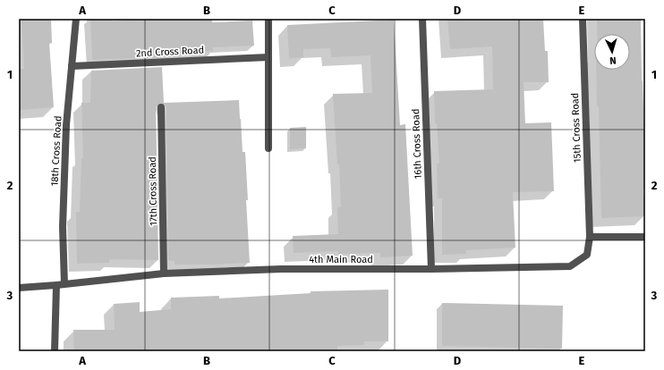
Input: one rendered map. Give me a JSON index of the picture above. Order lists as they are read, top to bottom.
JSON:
{
  "streets": {
    "street": [
      "2nd Cross Road",
      "15th Cross Road",
      "16th Cross Road",
      "18th Cross Road",
      "17th Cross Road",
      "4th Main Road"
    ]
  },
  "crossings": [
    ["2nd Cross Road", "18th Cross Road"],
    ["15th Cross Road", "4th Main Road"],
    ["16th Cross Road", "4th Main Road"],
    ["18th Cross Road", "4th Main Road"],
    ["17th Cross Road", "4th Main Road"]
  ],
  "north": "bottom",
  "grid": {
    "columns": [
      "A",
      "B",
      "C",
      "D",
      "E"
    ],
    "rows": ["1", "2", "3"]
  }
}
